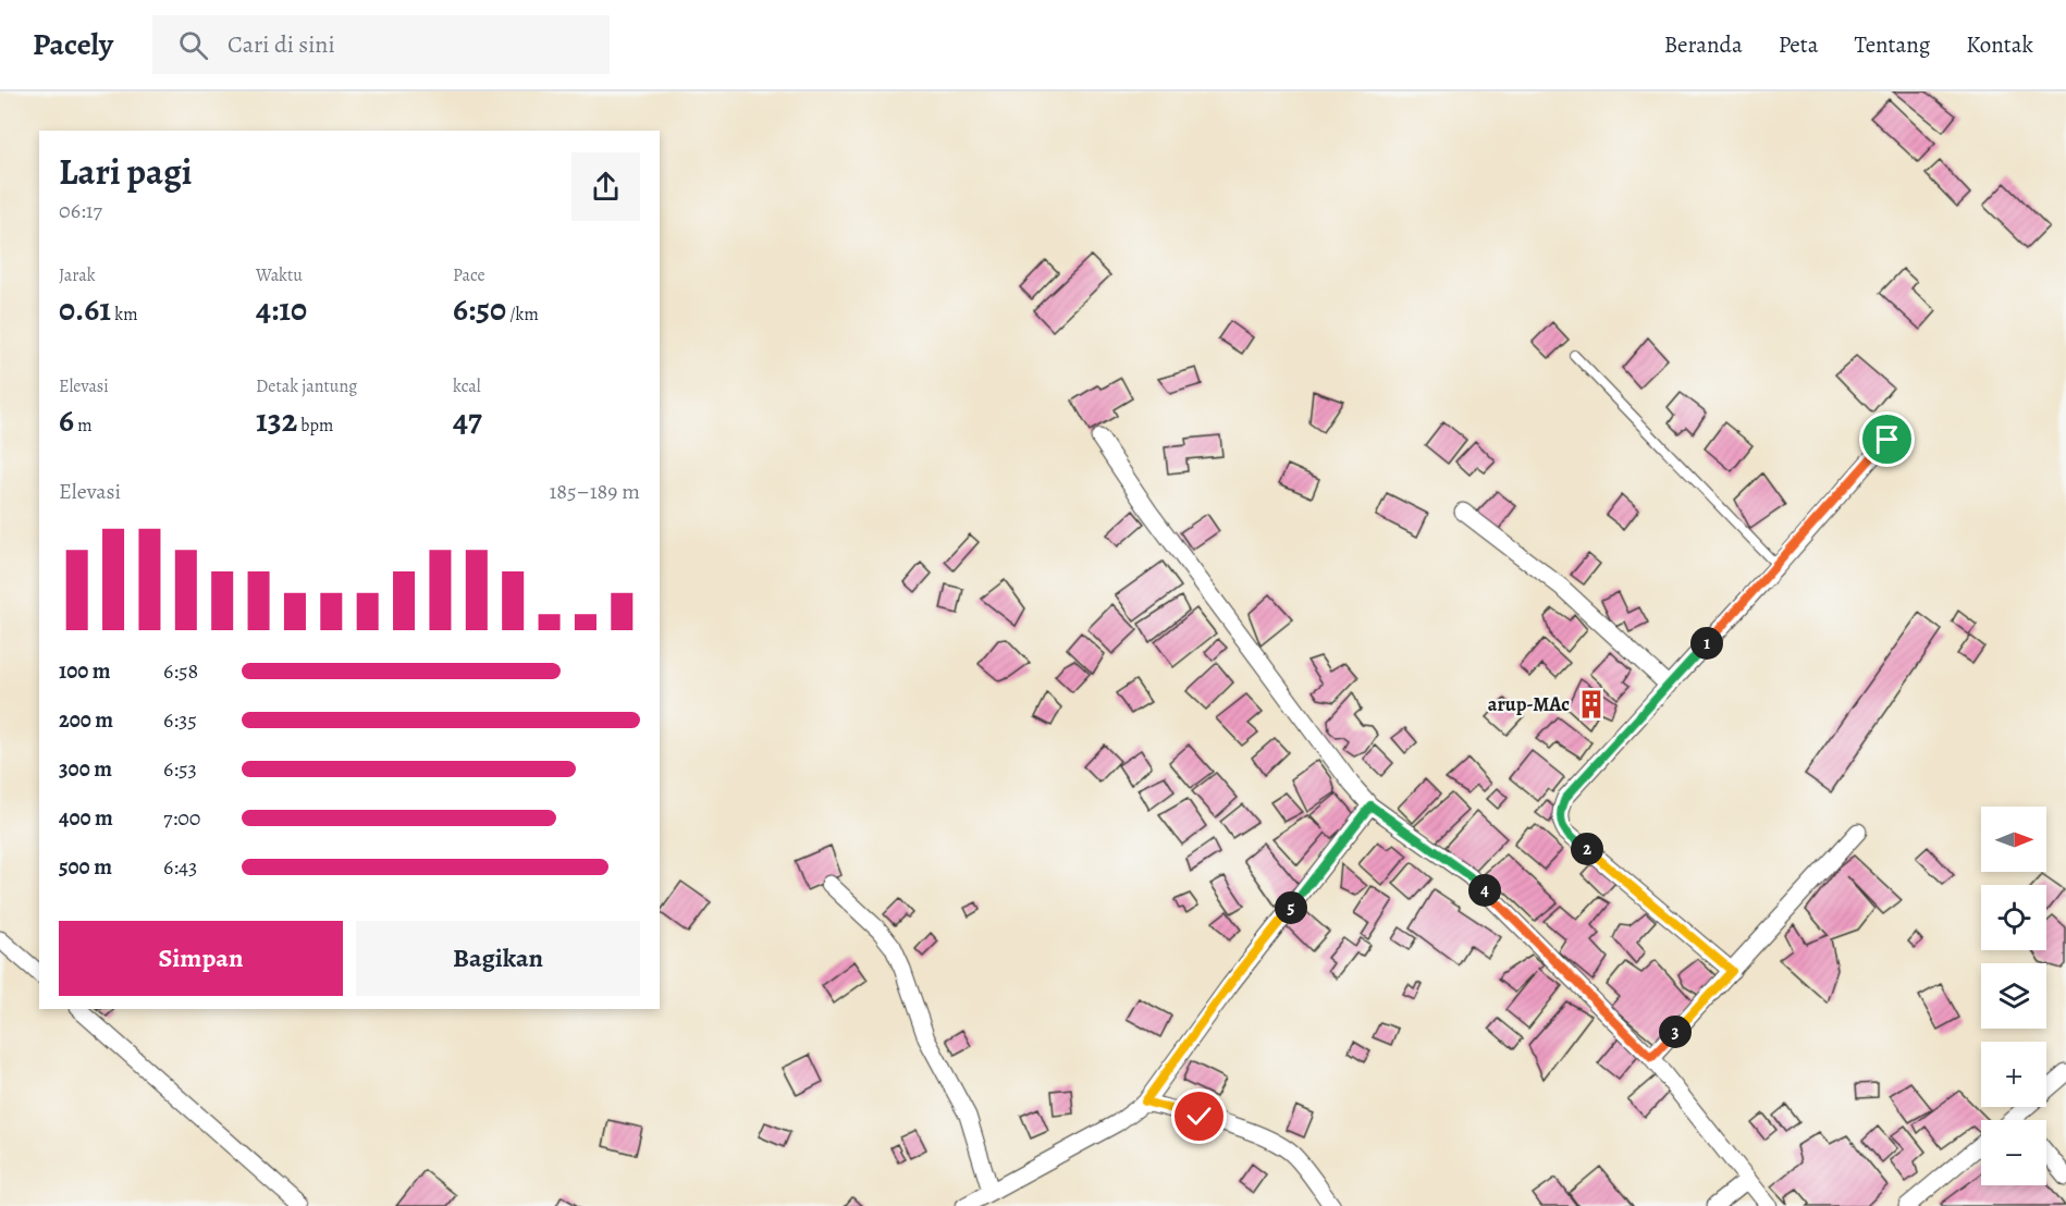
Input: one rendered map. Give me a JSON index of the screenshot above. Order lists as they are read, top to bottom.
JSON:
{
  "places": {
    "building": ["arup-MAc"]
  },
  "north": "right",
  "page": {
    "header": "Pacely",
    "search": "Cari di sini",
    "nav": [
      "Beranda",
      "Peta",
      "Tentang",
      "Kontak"
    ],
    "heading": ["Lari pagi", "06:17"],
    "stats": [
      ["Jarak", "0.61 km"],
      ["Waktu", "4:10"],
      ["Pace", "6:50 /km"],
      ["Elevasi", "6 m"],
      ["Detak jantung", "132 bpm"],
      ["kcal", "47"]
    ],
    "chart": ["Elevasi", "185–189 m"],
    "pins": [
      "1",
      "2",
      "4",
      "5",
      "3"
    ],
    "list": [
      {
        "name": "100 m",
        "note": "6:58"
      },
      {
        "name": "200 m",
        "note": "6:35"
      },
      {
        "name": "300 m",
        "note": "6:53"
      },
      {
        "name": "400 m",
        "note": "7:00"
      },
      {
        "name": "500 m",
        "note": "6:43"
      }
    ],
    "map_buttons": ["+", "−"],
    "buttons": ["Simpan", "Bagikan"]
  }
}
